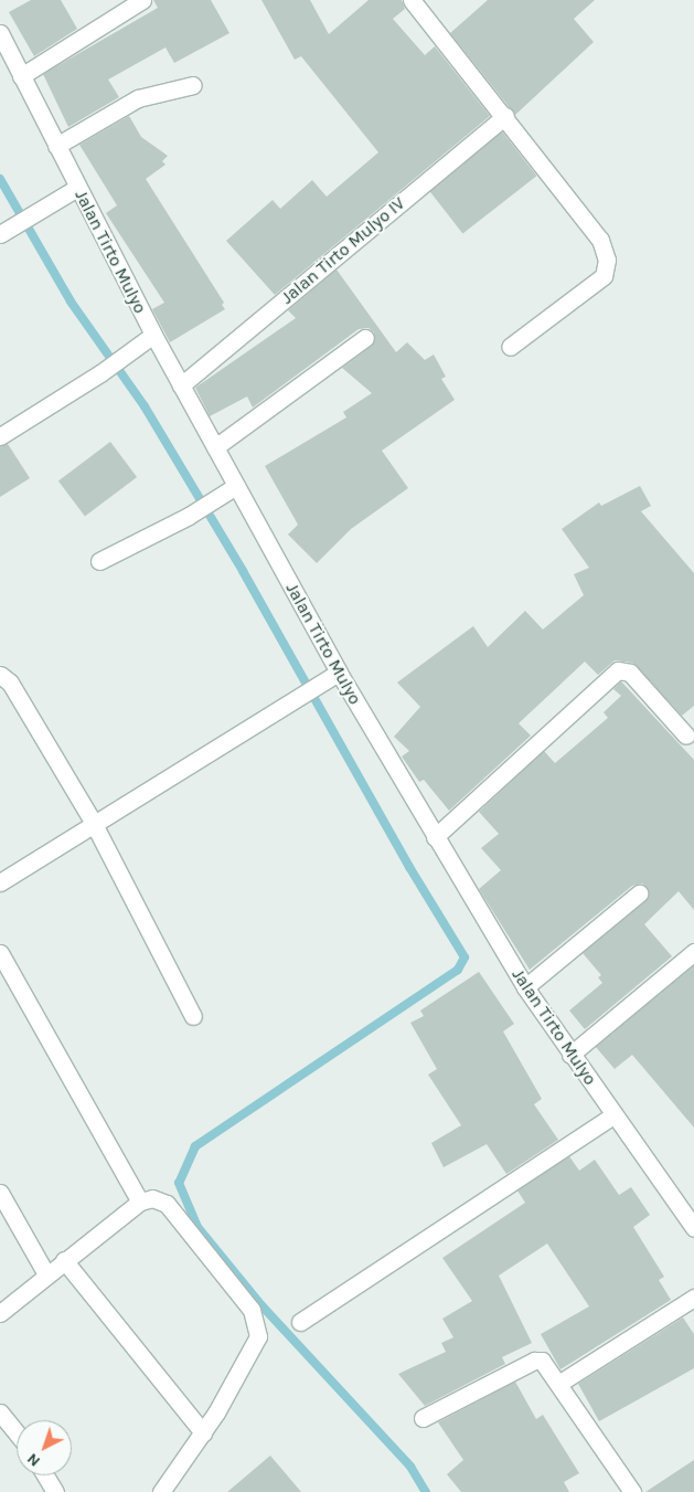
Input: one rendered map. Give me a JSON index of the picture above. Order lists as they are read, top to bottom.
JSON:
{
  "streets": {
    "street": ["Jalan Tirto Mulyo IV", "Jalan Tirto Mulyo"]
  },
  "crossings": [
    ["Jalan Tirto Mulyo IV", "Jalan Tirto Mulyo"]
  ],
  "north": "bottom left"
}
